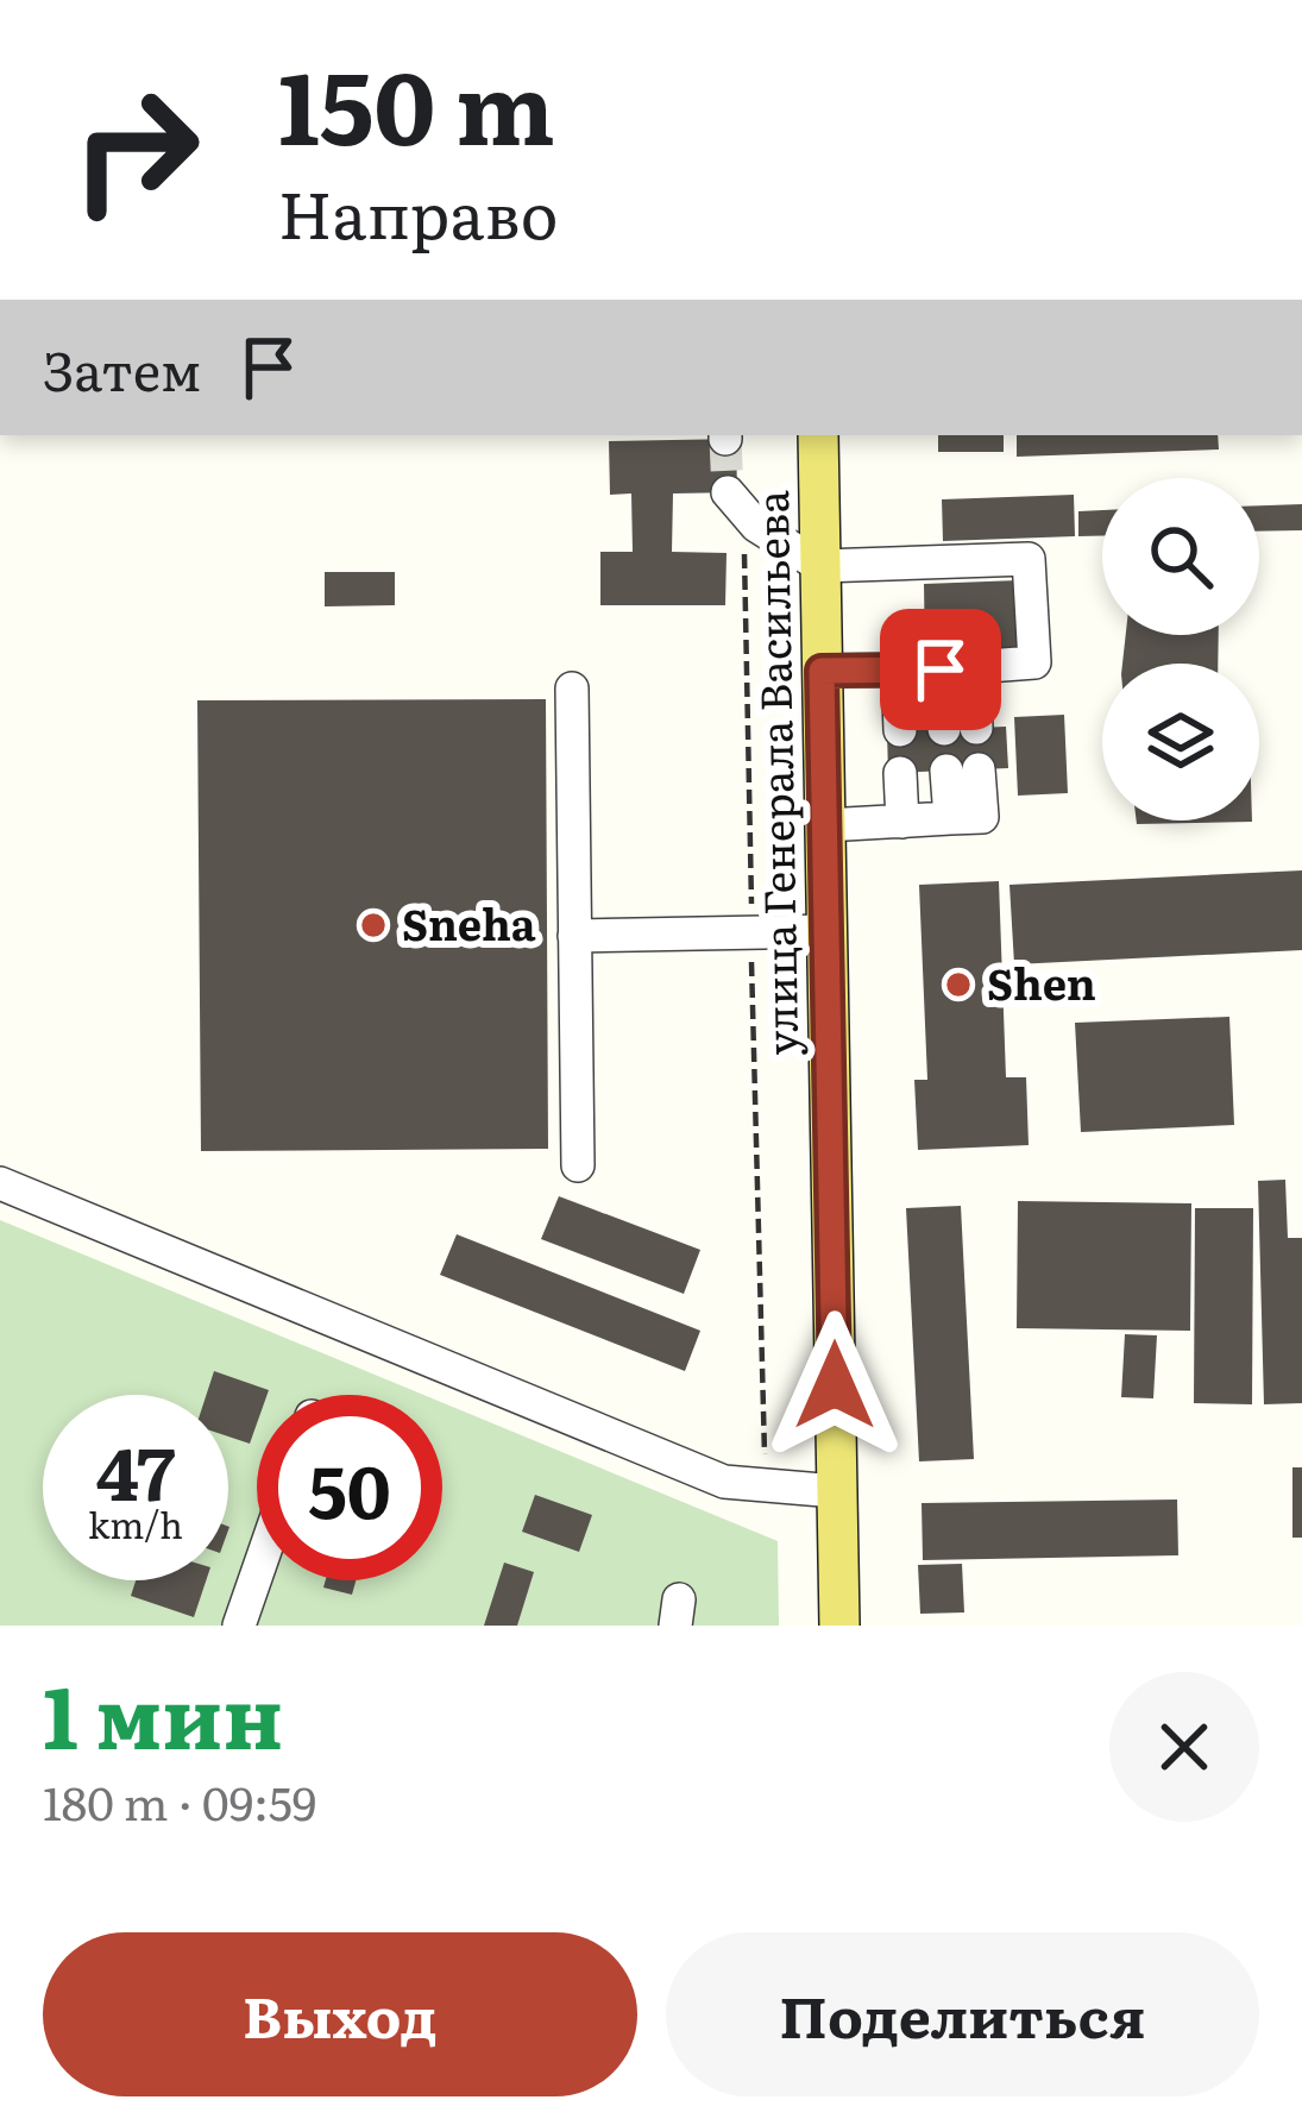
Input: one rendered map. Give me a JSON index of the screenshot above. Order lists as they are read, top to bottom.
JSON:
{
  "streets": {
    "main road": ["улица Генерала Васильева"]
  },
  "places": ["Sneha", "Shen"],
  "page": {
    "turn": ["150 m", "Направо"],
    "then": "Затем",
    "speed": "47 km/h",
    "limit": "50",
    "heading": ["1 мин", "180 m · 09:59"],
    "buttons": ["Выход", "Поделиться"]
  }
}
